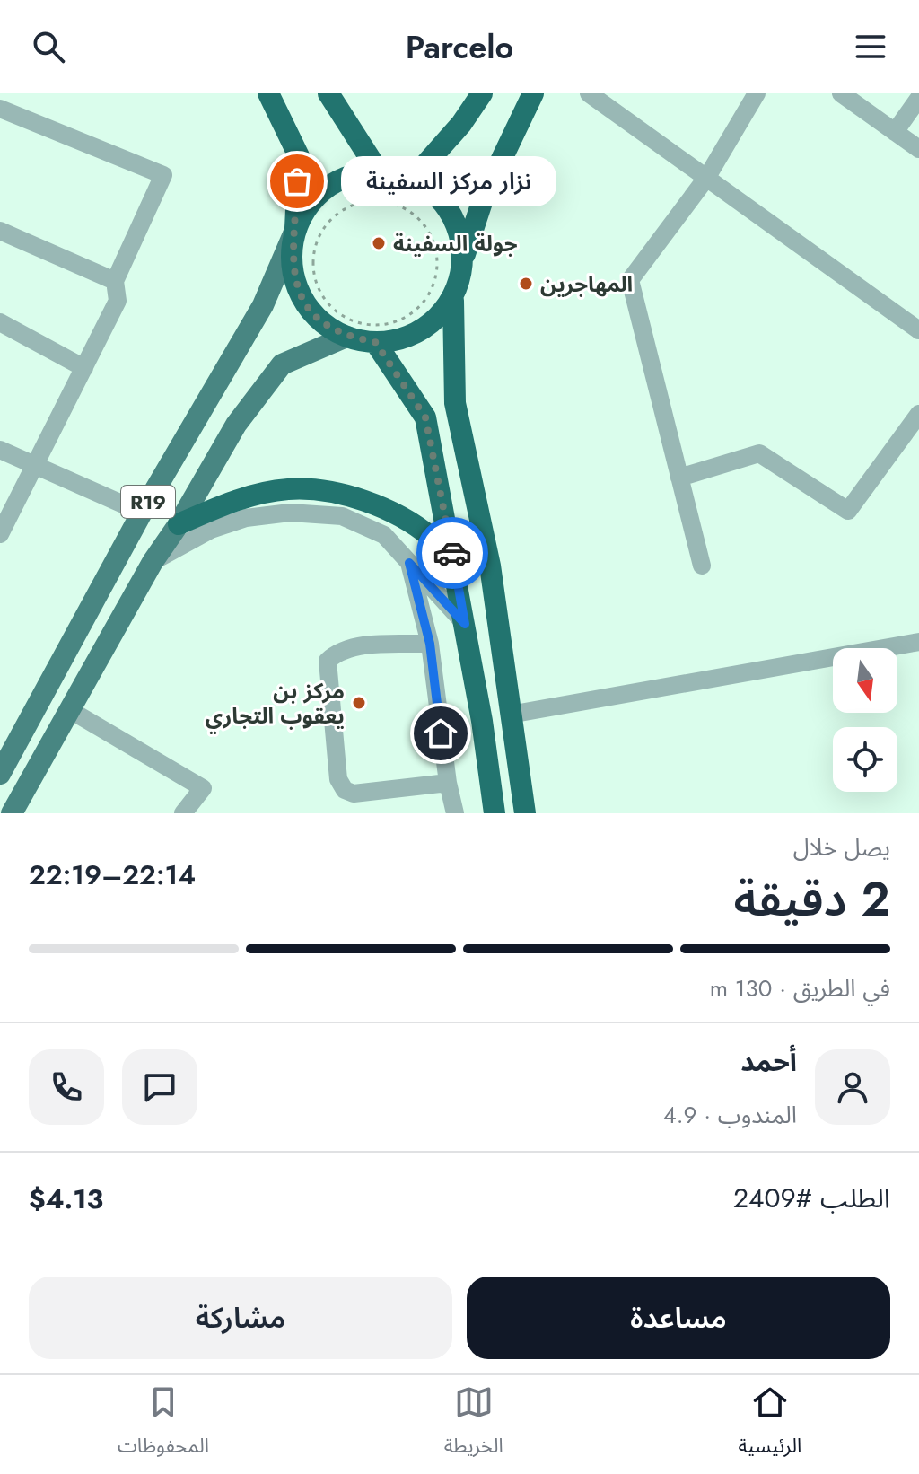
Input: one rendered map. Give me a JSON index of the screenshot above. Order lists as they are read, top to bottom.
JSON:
{
  "streets": {
    "main road": ["R19"]
  },
  "places": [
    "نزار مركز السفينة",
    "جولة السفينة",
    "المهاجرين",
    "مركز بن يعقوب التجاري"
  ],
  "north": "bottom",
  "page": {
    "header": "Parcelo",
    "bubble": "نزار مركز السفينة",
    "heading": ["2 دقيقة", "يصل خلال", "22:14–22:19"],
    "panel": [
      "أحمد",
      "المندوب · 4.9",
      "الطلب #2409",
      "$4.13"
    ],
    "bar": "في الطريق · 130 m",
    "buttons": ["مساعدة", "مشاركة"],
    "tabs": ["الرئيسية", "الخريطة", "المحفوظات"]
  }
}
